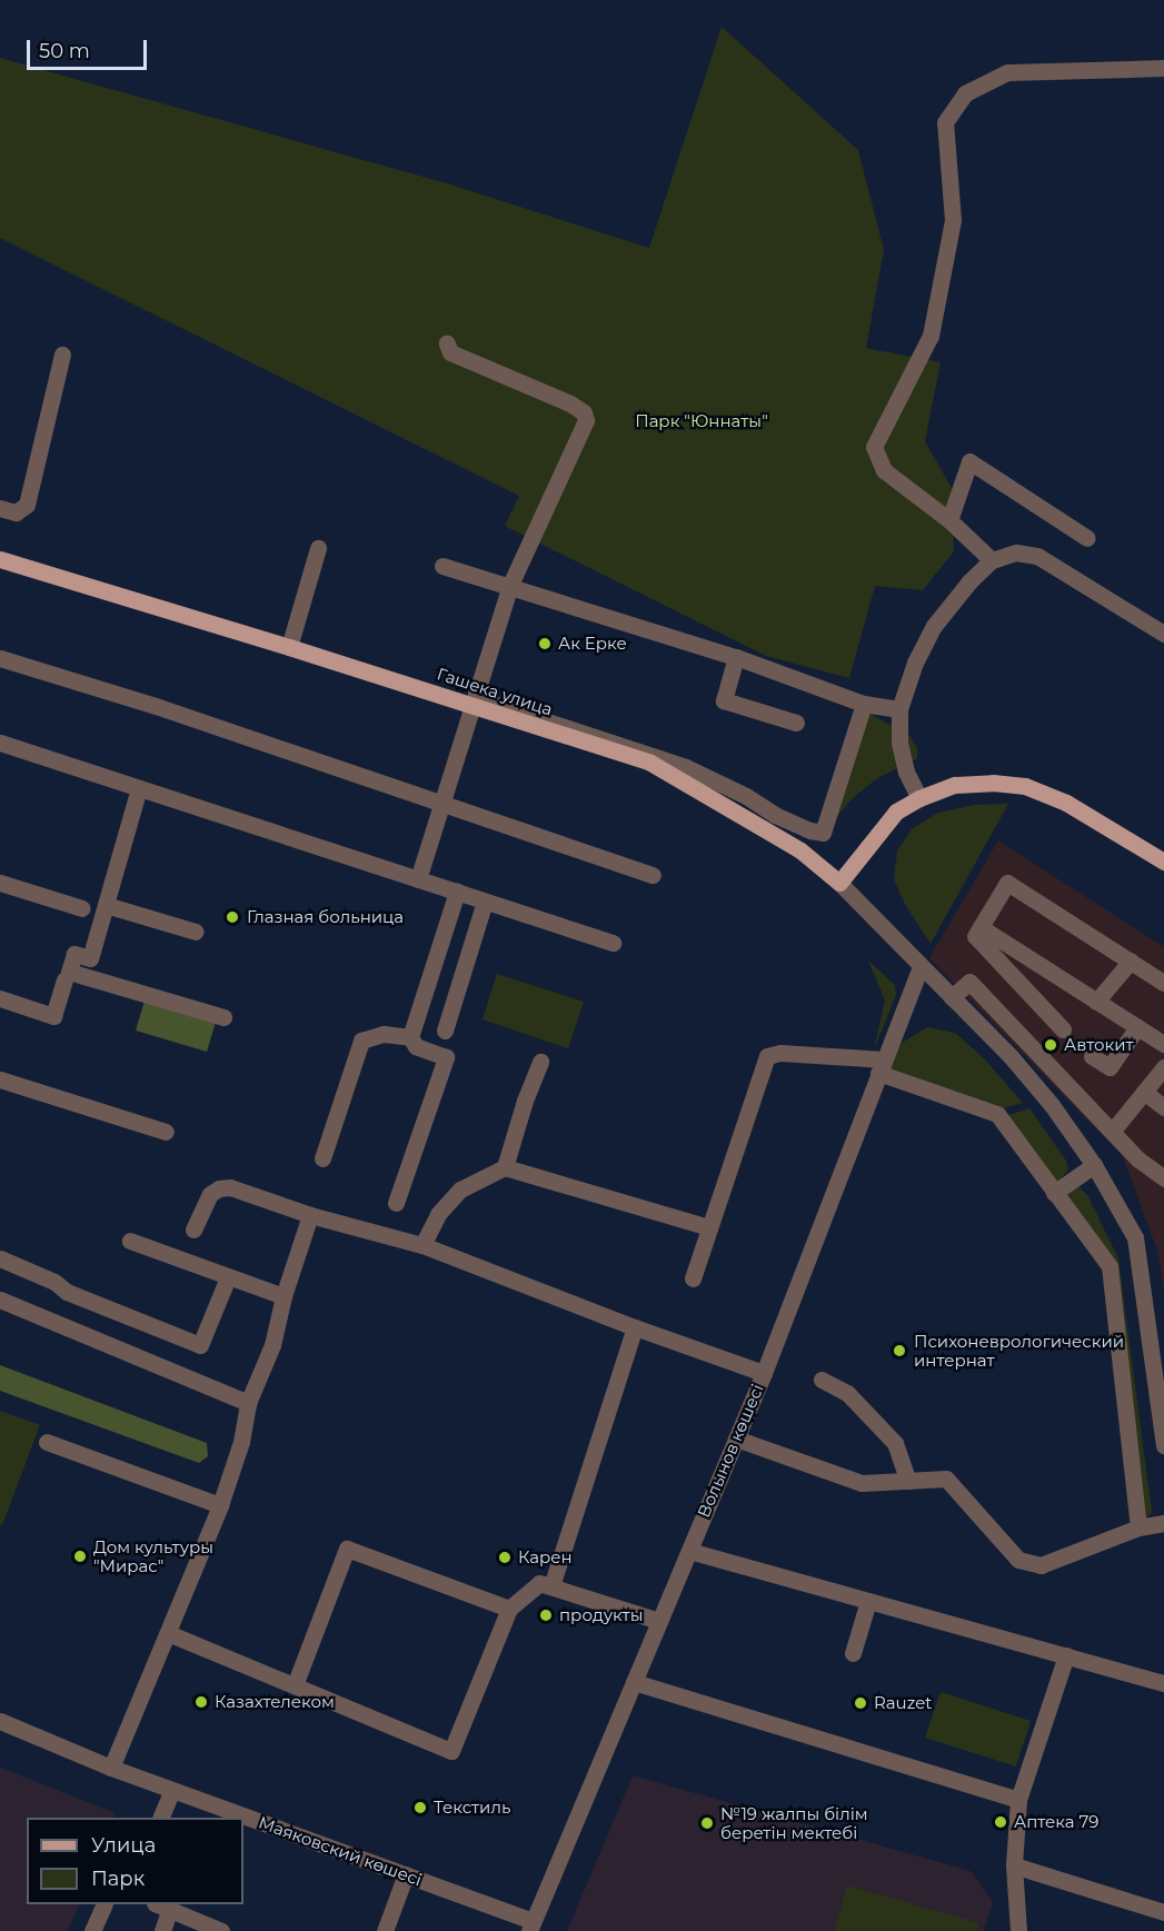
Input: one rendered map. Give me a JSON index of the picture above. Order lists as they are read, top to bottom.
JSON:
{
  "streets": {
    "main road": ["Гашека улица"],
    "street": ["Волынов көшесі", "Маяковский көшесі"]
  },
  "crossings": [
    ["Гашека улица", "Волынов көшесі"],
    ["Волынов көшесі", "Маяковский көшесі"]
  ],
  "parks": ["Парк \"Юннаты\""],
  "places": [
    "Ак Ерке",
    "Глазная больница",
    "Автокит",
    "Психоневрологический интернат",
    "Дом культуры \"Мирас\"",
    "Карен",
    "продукты",
    "Казахтелеком",
    "Rauzet",
    "Текстиль",
    "Аптека 79",
    "№19 жалпы білім беретін мектебі"
  ],
  "legend": ["Улица", "Парк"],
  "scale_bar": "50 m"
}
